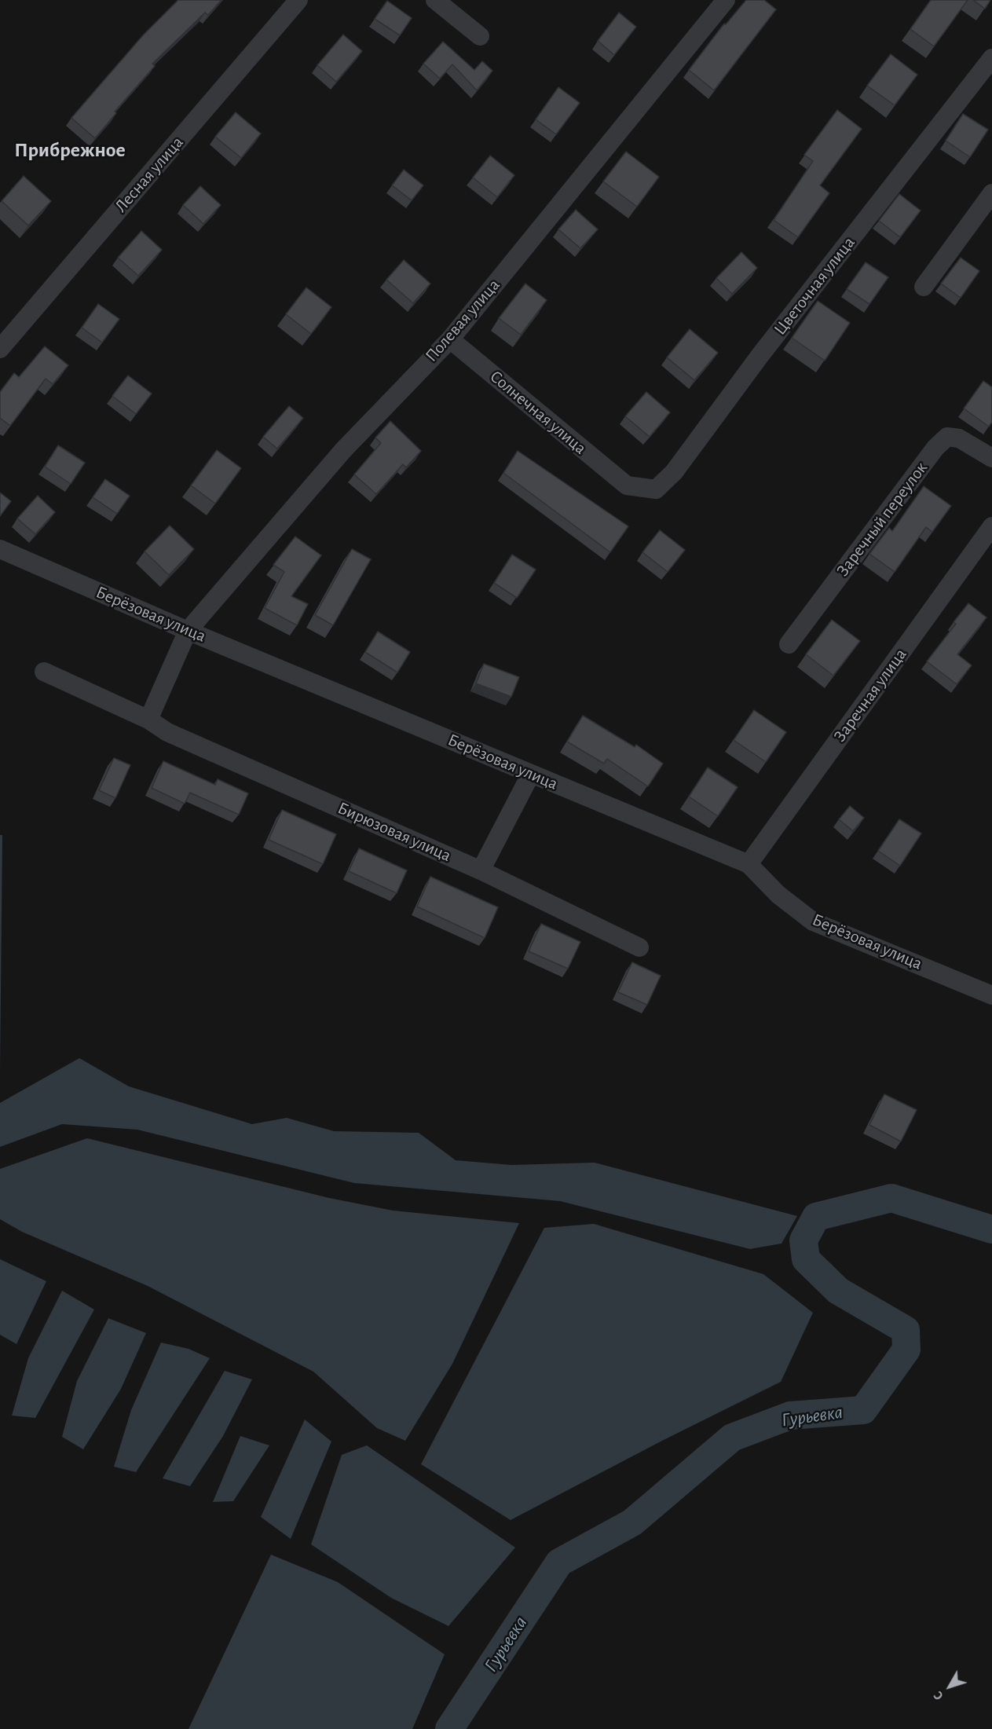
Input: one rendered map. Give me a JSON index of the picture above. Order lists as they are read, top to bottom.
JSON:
{
  "streets": {
    "street": [
      "Лесная улица",
      "Цветочная улица",
      "Полевая улица",
      "Солнечная улица",
      "Заречный переулок",
      "Берёзовая улица",
      "Заречная улица",
      "Бирюзовая улица"
    ]
  },
  "crossings": [
    ["Цветочная улица", "Солнечная улица"],
    ["Полевая улица", "Солнечная улица"],
    ["Полевая улица", "Берёзовая улица"],
    ["Берёзовая улица", "Заречная улица"]
  ],
  "districts": ["Прибрежное"],
  "water": ["Гурьевка"],
  "north": "bottom left"
}
